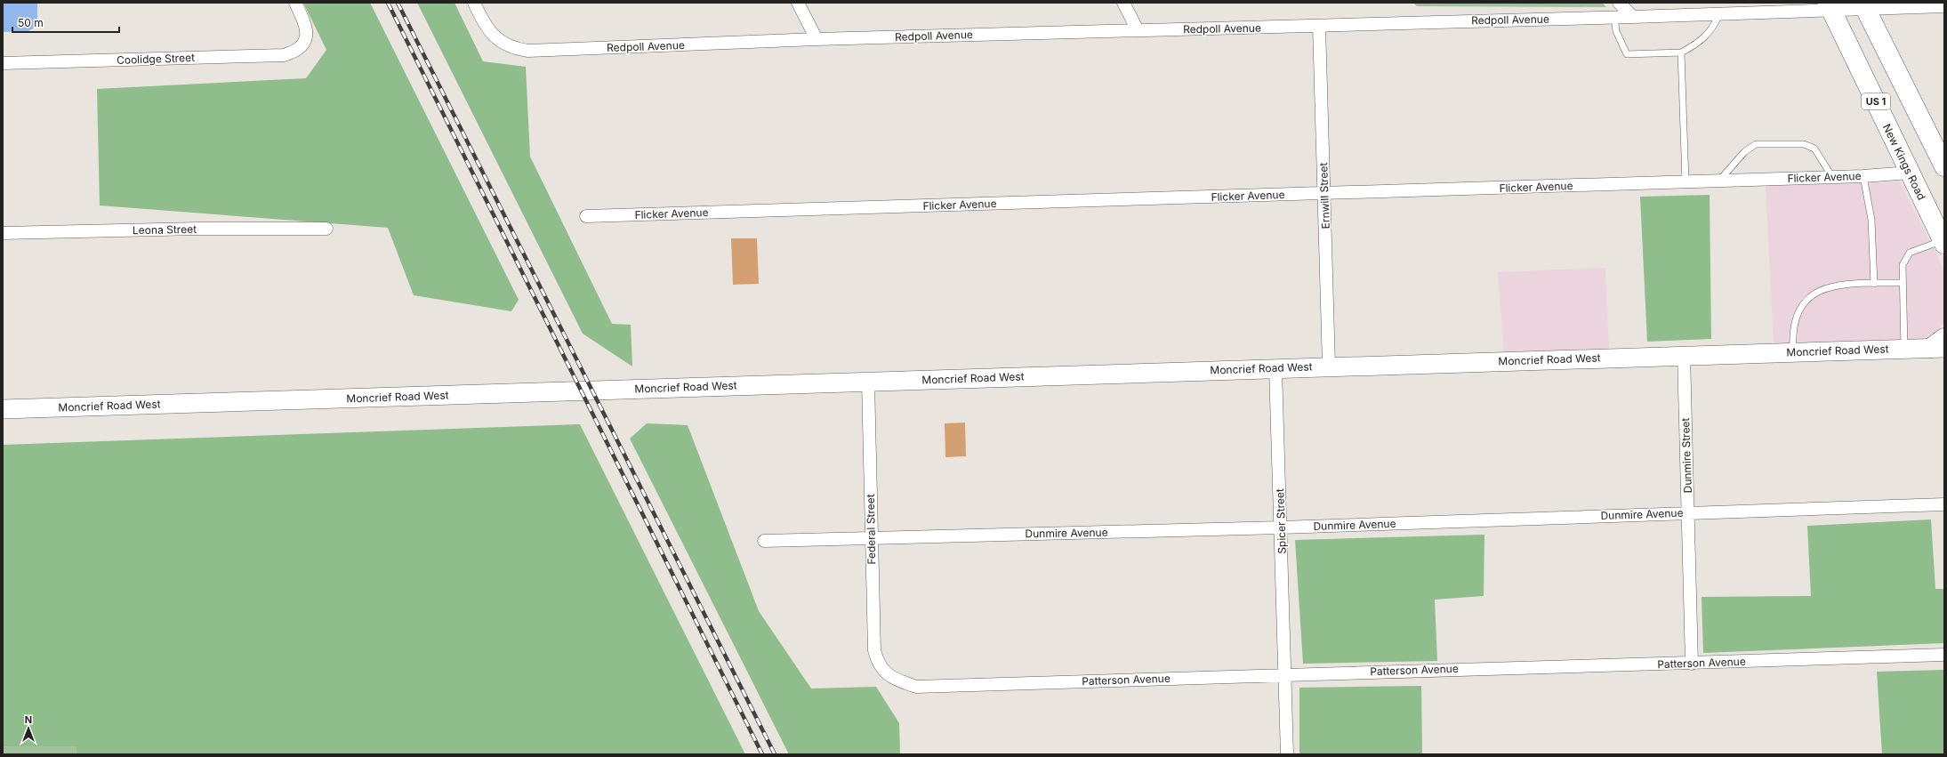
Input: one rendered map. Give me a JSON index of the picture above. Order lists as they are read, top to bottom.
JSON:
{
  "streets": {
    "highway": ["US 1", "New Kings Road"],
    "street": [
      "Redpoll Avenue",
      "Coolidge Street",
      "Flicker Avenue",
      "Ernwill Street",
      "Leona Street",
      "Moncrief Road West",
      "Dunmire Street",
      "Dunmire Avenue",
      "Spicer Street",
      "Federal Street",
      "Patterson Avenue"
    ]
  },
  "crossings": [
    ["Redpoll Avenue", "US 1"],
    ["Redpoll Avenue", "New Kings Road"],
    ["Redpoll Avenue", "Ernwill Street"],
    ["New Kings Road", "Flicker Avenue"],
    ["Flicker Avenue", "Ernwill Street"],
    ["Ernwill Street", "Moncrief Road West"],
    ["Moncrief Road West", "Dunmire Street"],
    ["Moncrief Road West", "Spicer Street"],
    ["Moncrief Road West", "Federal Street"],
    ["Dunmire Street", "Dunmire Avenue"],
    ["Dunmire Street", "Patterson Avenue"],
    ["Dunmire Avenue", "Spicer Street"],
    ["Dunmire Avenue", "Federal Street"],
    ["Spicer Street", "Patterson Avenue"],
    ["Federal Street", "Patterson Avenue"]
  ],
  "scale_bar": "50 m",
  "north": "top"
}
